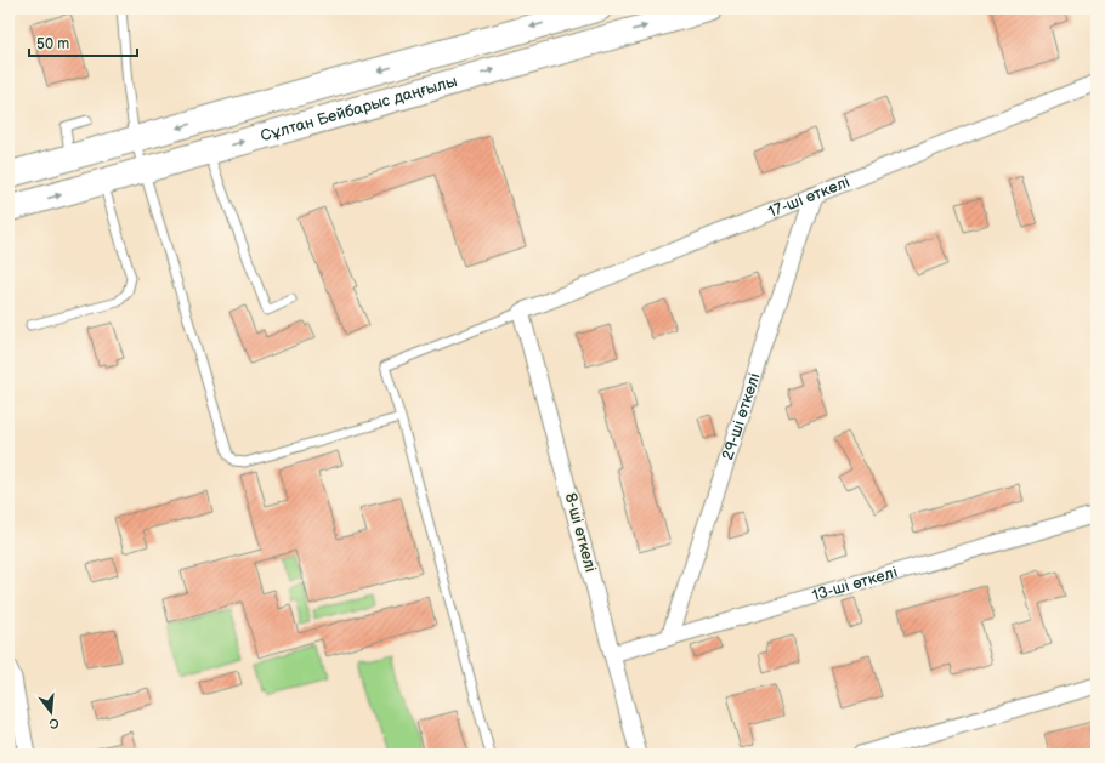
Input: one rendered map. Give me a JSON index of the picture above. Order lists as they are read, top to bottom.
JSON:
{
  "streets": {
    "main road": ["Сұлтан Бейбарыс даңғылы"],
    "street": [
      "17-ші өткелі",
      "29-ші өткелі",
      "8-ші өткелі",
      "13-ші өткелі"
    ]
  },
  "crossings": [
    ["17-ші өткелі", "29-ші өткелі"],
    ["17-ші өткелі", "8-ші өткелі"],
    ["29-ші өткелі", "13-ші өткелі"],
    ["8-ші өткелі", "13-ші өткелі"]
  ],
  "scale_bar": "50 m",
  "north": "bottom"
}
